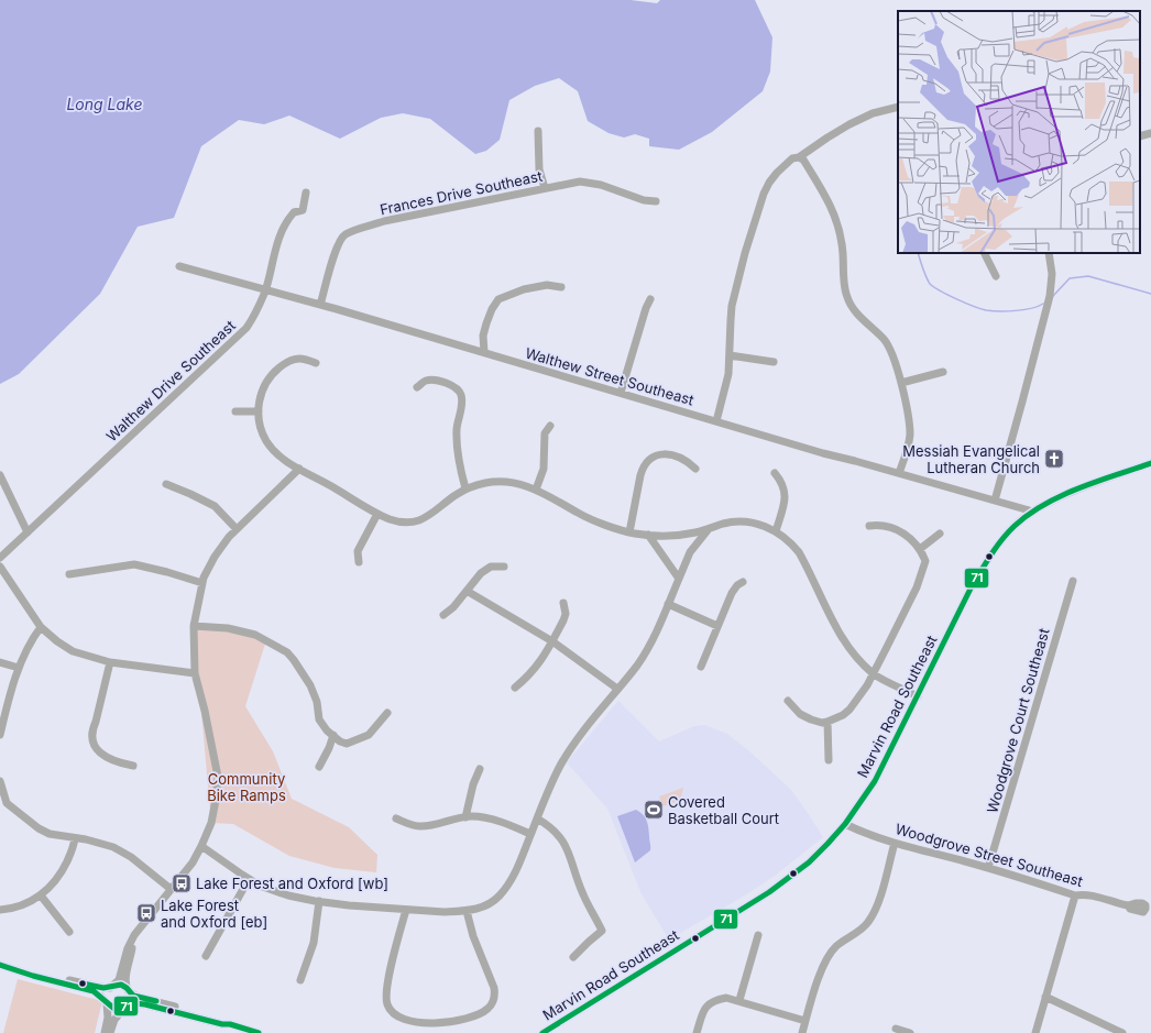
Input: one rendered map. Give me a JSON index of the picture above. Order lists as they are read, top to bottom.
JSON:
{
  "streets": {
    "street": [
      "Frances Drive Southeast",
      "Walthew Street Southeast",
      "Walthew Drive Southeast",
      "Marvin Road Southeast",
      "Woodgrove Court Southeast",
      "Woodgrove Street Southeast"
    ]
  },
  "crossings": [
    ["Frances Drive Southeast", "Walthew Street Southeast"],
    ["Walthew Street Southeast", "Walthew Drive Southeast"],
    ["Walthew Street Southeast", "Marvin Road Southeast"],
    ["Marvin Road Southeast", "Woodgrove Street Southeast"],
    ["Woodgrove Court Southeast", "Woodgrove Street Southeast"]
  ],
  "water": ["Long Lake"],
  "parks": ["Community Bike Ramps"],
  "places": {
    "church": ["Messiah Evangelical Lutheran Church"],
    "sports": ["Covered Basketball Court"],
    "bus stop": ["Lake Forest and Oxford [wb]", "Lake Forest and Oxford [eb]"]
  },
  "lines": ["transit line 71"]
}
